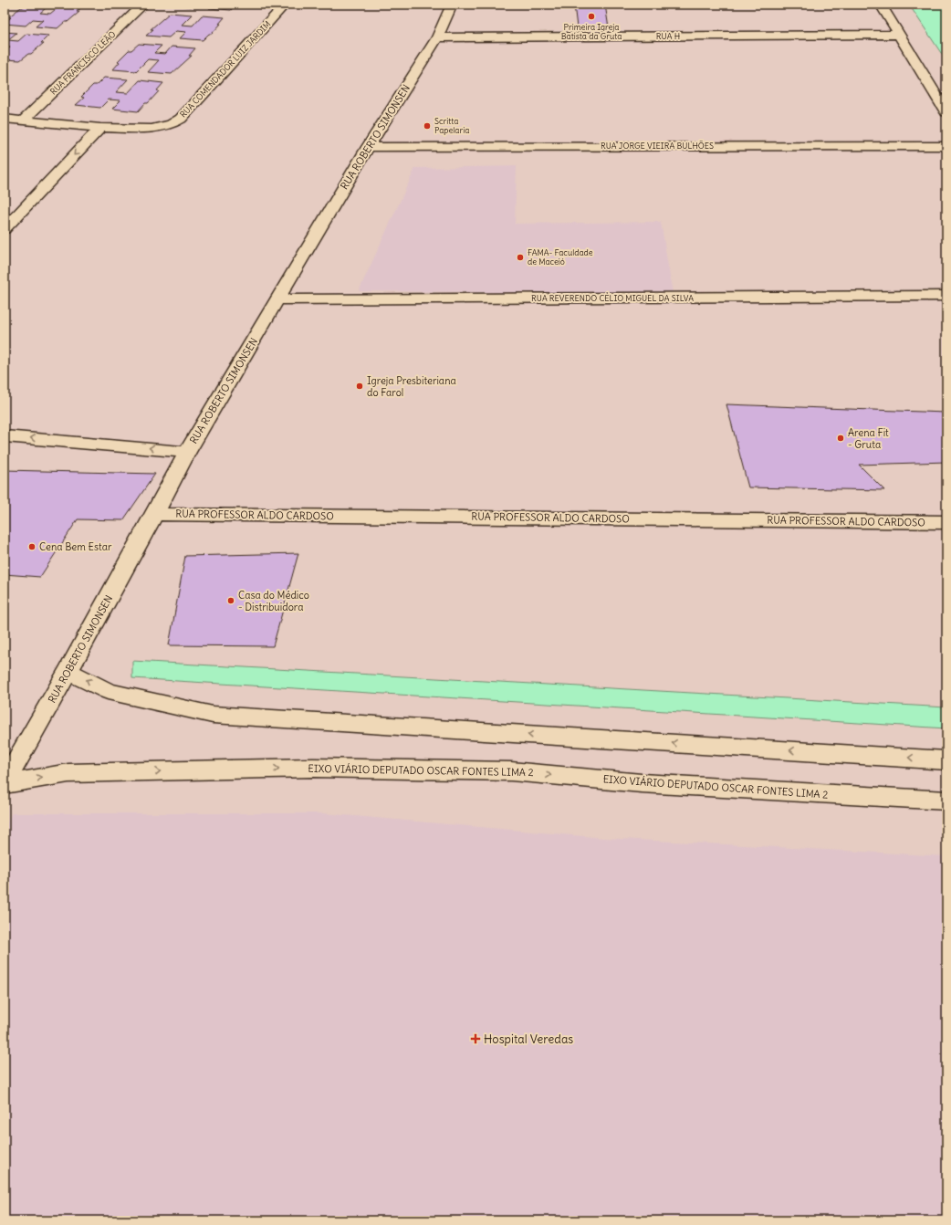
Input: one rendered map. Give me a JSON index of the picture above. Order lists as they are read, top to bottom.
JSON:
{
  "streets": {
    "street": [
      "RUA H",
      "RUA FRANCISCO LEÃO",
      "RUA COMENDADOR LUIZ JARDIM",
      "RUA ROBERTO SIMONSEN",
      "RUA JORGE VIEIRA BULHÕES",
      "RUA REVERENDO CÉLIO MIGUEL DA SILVA",
      "RUA PROFESSOR ALDO CARDOSO",
      "EIXO VIÁRIO DEPUTADO OSCAR FONTES LIMA 2"
    ]
  },
  "crossings": [
    ["RUA H", "RUA ROBERTO SIMONSEN"],
    ["RUA ROBERTO SIMONSEN", "RUA JORGE VIEIRA BULHÕES"],
    ["RUA ROBERTO SIMONSEN", "RUA REVERENDO CÉLIO MIGUEL DA SILVA"],
    ["RUA ROBERTO SIMONSEN", "RUA PROFESSOR ALDO CARDOSO"],
    ["RUA ROBERTO SIMONSEN", "EIXO VIÁRIO DEPUTADO OSCAR FONTES LIMA 2"]
  ],
  "places": {
    "other": [
      "Primeira Igreja Batista da Gruta",
      "Scritta Papelaria",
      "FAMA- Faculdade de Maceió",
      "Igreja Presbiteriana do Farol",
      "Arena Fit - Gruta",
      "Cena Bem Estar",
      "Casa do Médico - Distribuidora"
    ],
    "health": ["Hospital Veredas"]
  }
}
